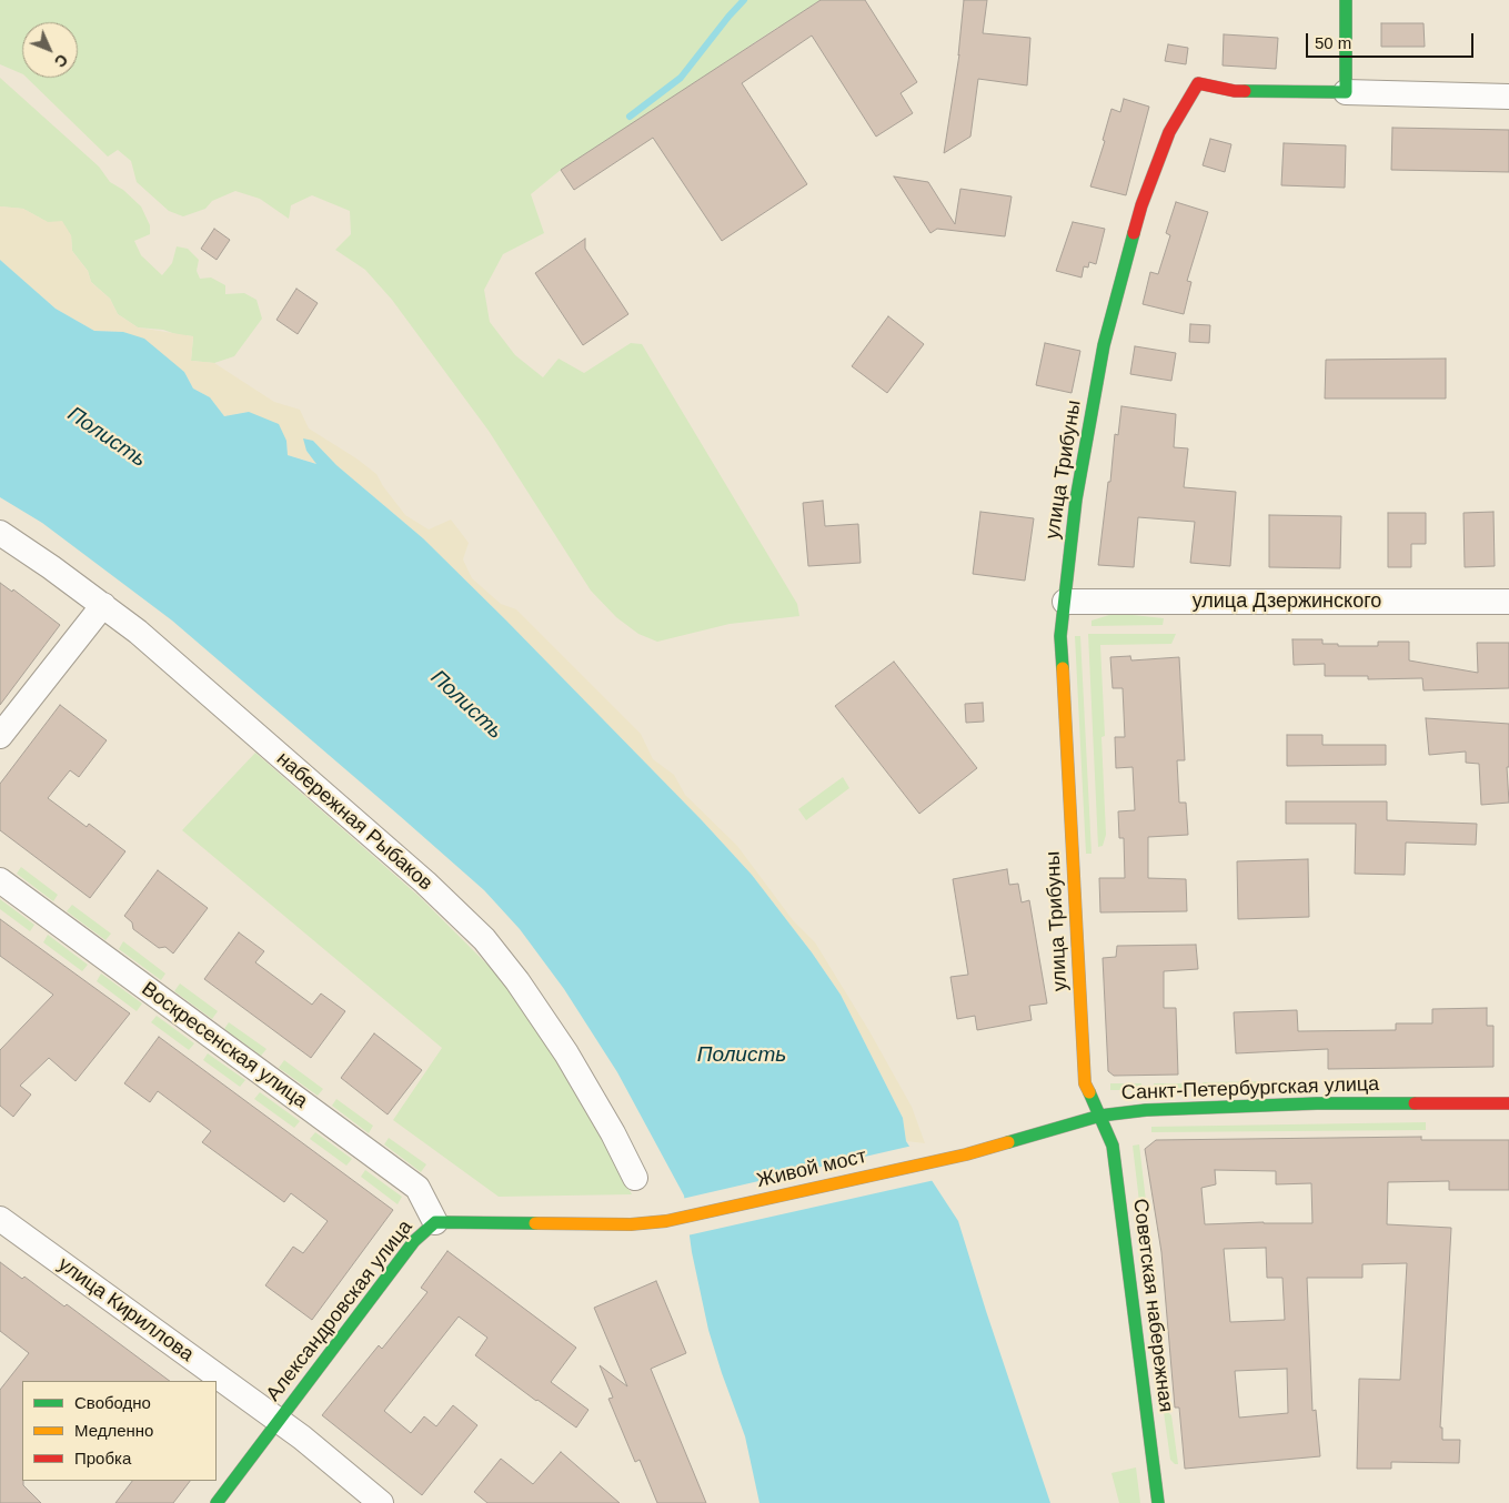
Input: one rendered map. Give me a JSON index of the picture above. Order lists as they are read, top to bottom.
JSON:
{
  "streets": {
    "street": [
      "улица Трибуны",
      "улица Дзержинского",
      "набережная Рыбаков",
      "Воскресенская улица",
      "Санкт-Петербургская улица",
      "Живой мост",
      "Советская набережная",
      "улица Кириллова",
      "Александровская улица"
    ]
  },
  "crossings": [
    ["улица Трибуны", "улица Дзержинского"],
    ["улица Трибуны", "Санкт-Петербургская улица"],
    ["улица Трибуны", "Советская набережная"],
    ["Воскресенская улица", "Александровская улица"],
    ["Санкт-Петербургская улица", "Живой мост"],
    ["Санкт-Петербургская улица", "Советская набережная"],
    ["Живой мост", "Александровская улица"],
    ["улица Кириллова", "Александровская улица"]
  ],
  "water": ["Полисть"],
  "legend": ["Свободно", "Медленно", "Пробка"],
  "scale_bar": "50 m",
  "north": "bottom right"
}
